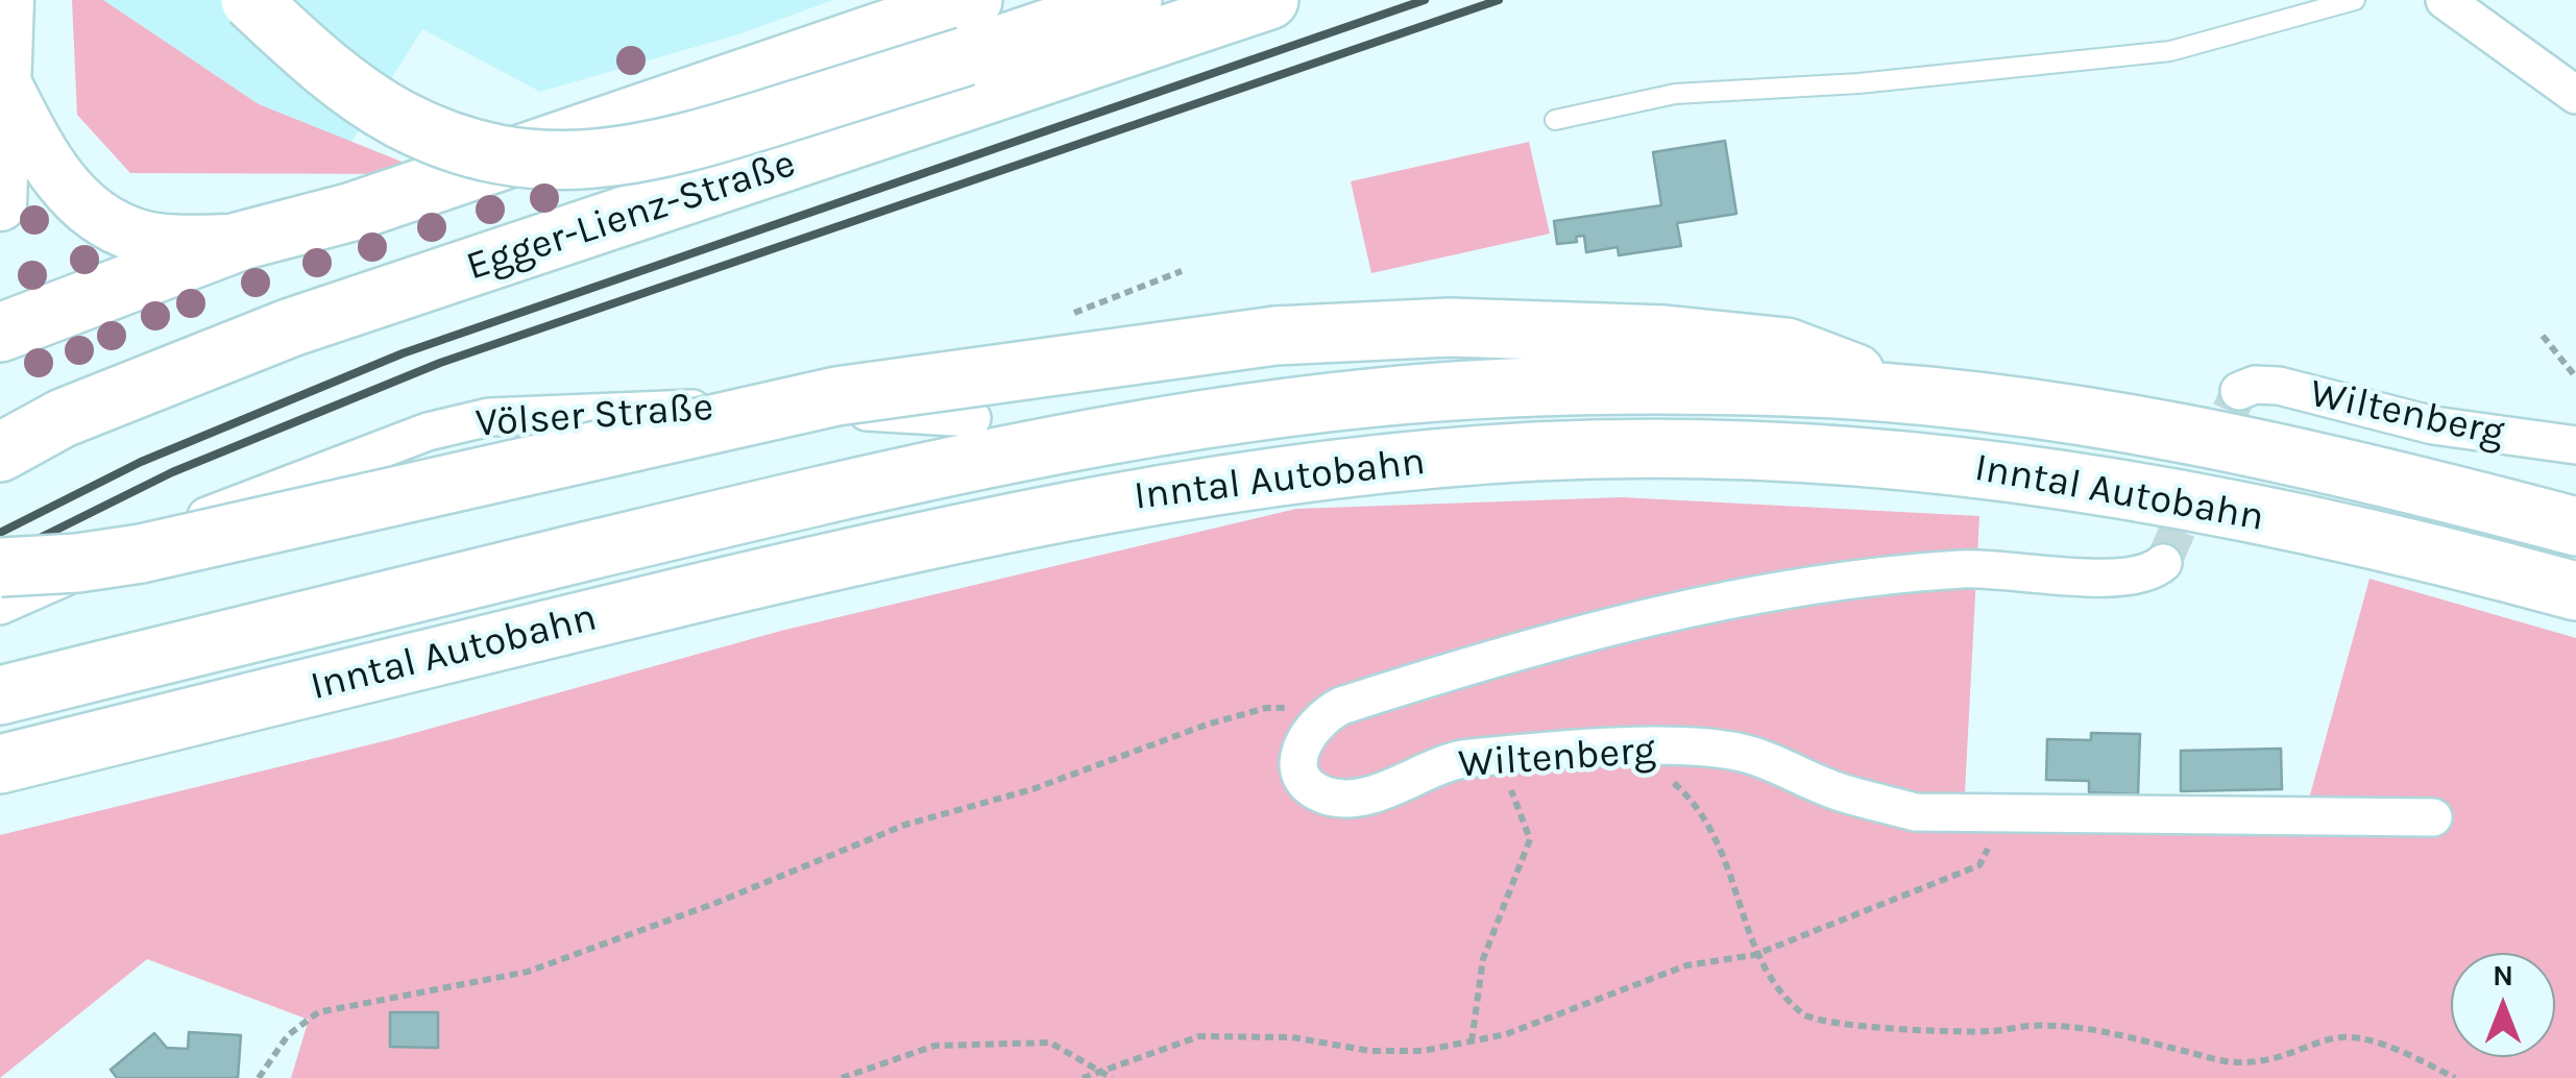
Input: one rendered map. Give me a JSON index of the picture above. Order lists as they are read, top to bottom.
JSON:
{
  "streets": {
    "main road": ["Egger-Lienz-Straße", "Inntal Autobahn"],
    "street": ["Wiltenberg", "Völser Straße"]
  },
  "north": "top"
}
